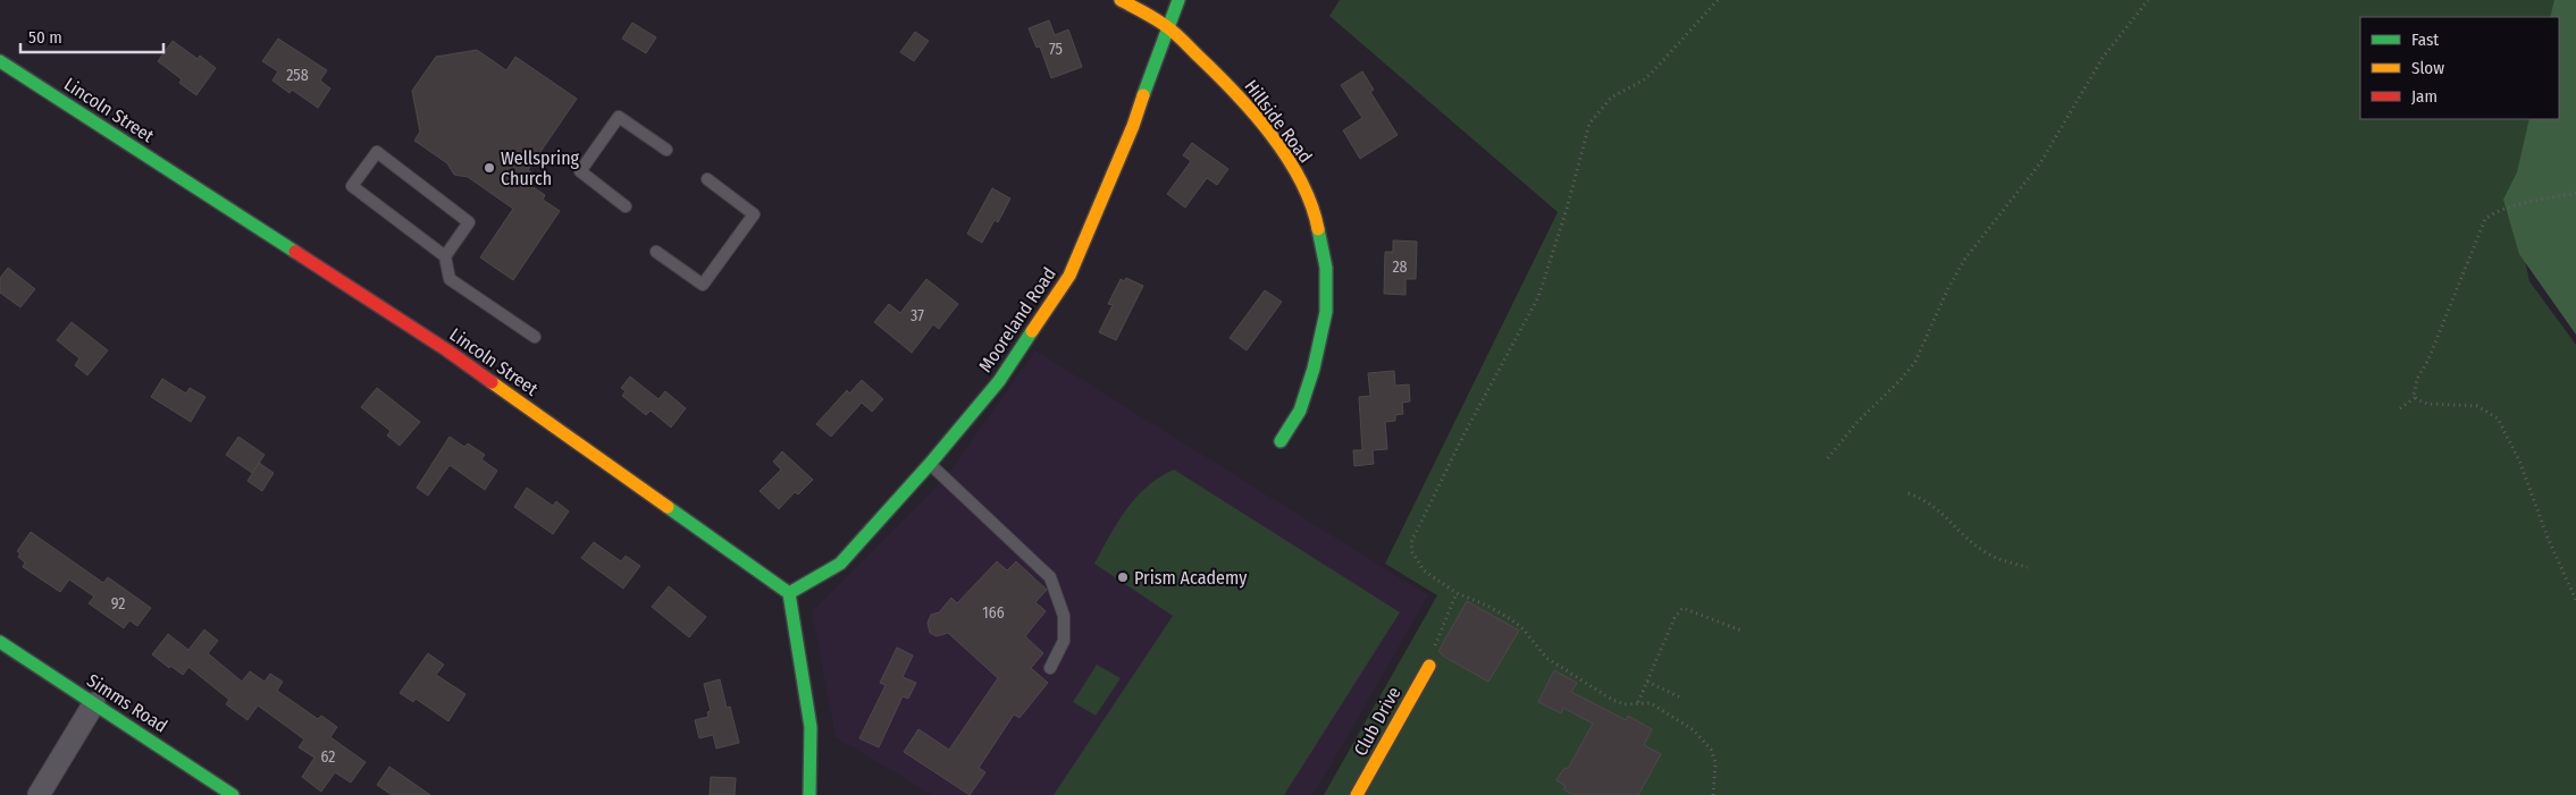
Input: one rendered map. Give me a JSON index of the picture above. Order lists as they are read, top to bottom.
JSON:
{
  "streets": {
    "street": [
      "Lincoln Street",
      "Hillside Road",
      "Mooreland Road",
      "Simms Road",
      "Club Drive"
    ]
  },
  "crossings": [
    ["Lincoln Street", "Mooreland Road"],
    ["Hillside Road", "Mooreland Road"]
  ],
  "places": ["Wellspring Church", "Prism Academy"],
  "house_numbers": [
    "75",
    "258",
    "28",
    "37",
    "92",
    "166",
    "62"
  ],
  "legend": ["Fast", "Slow", "Jam"],
  "scale_bar": "50 m"
}
